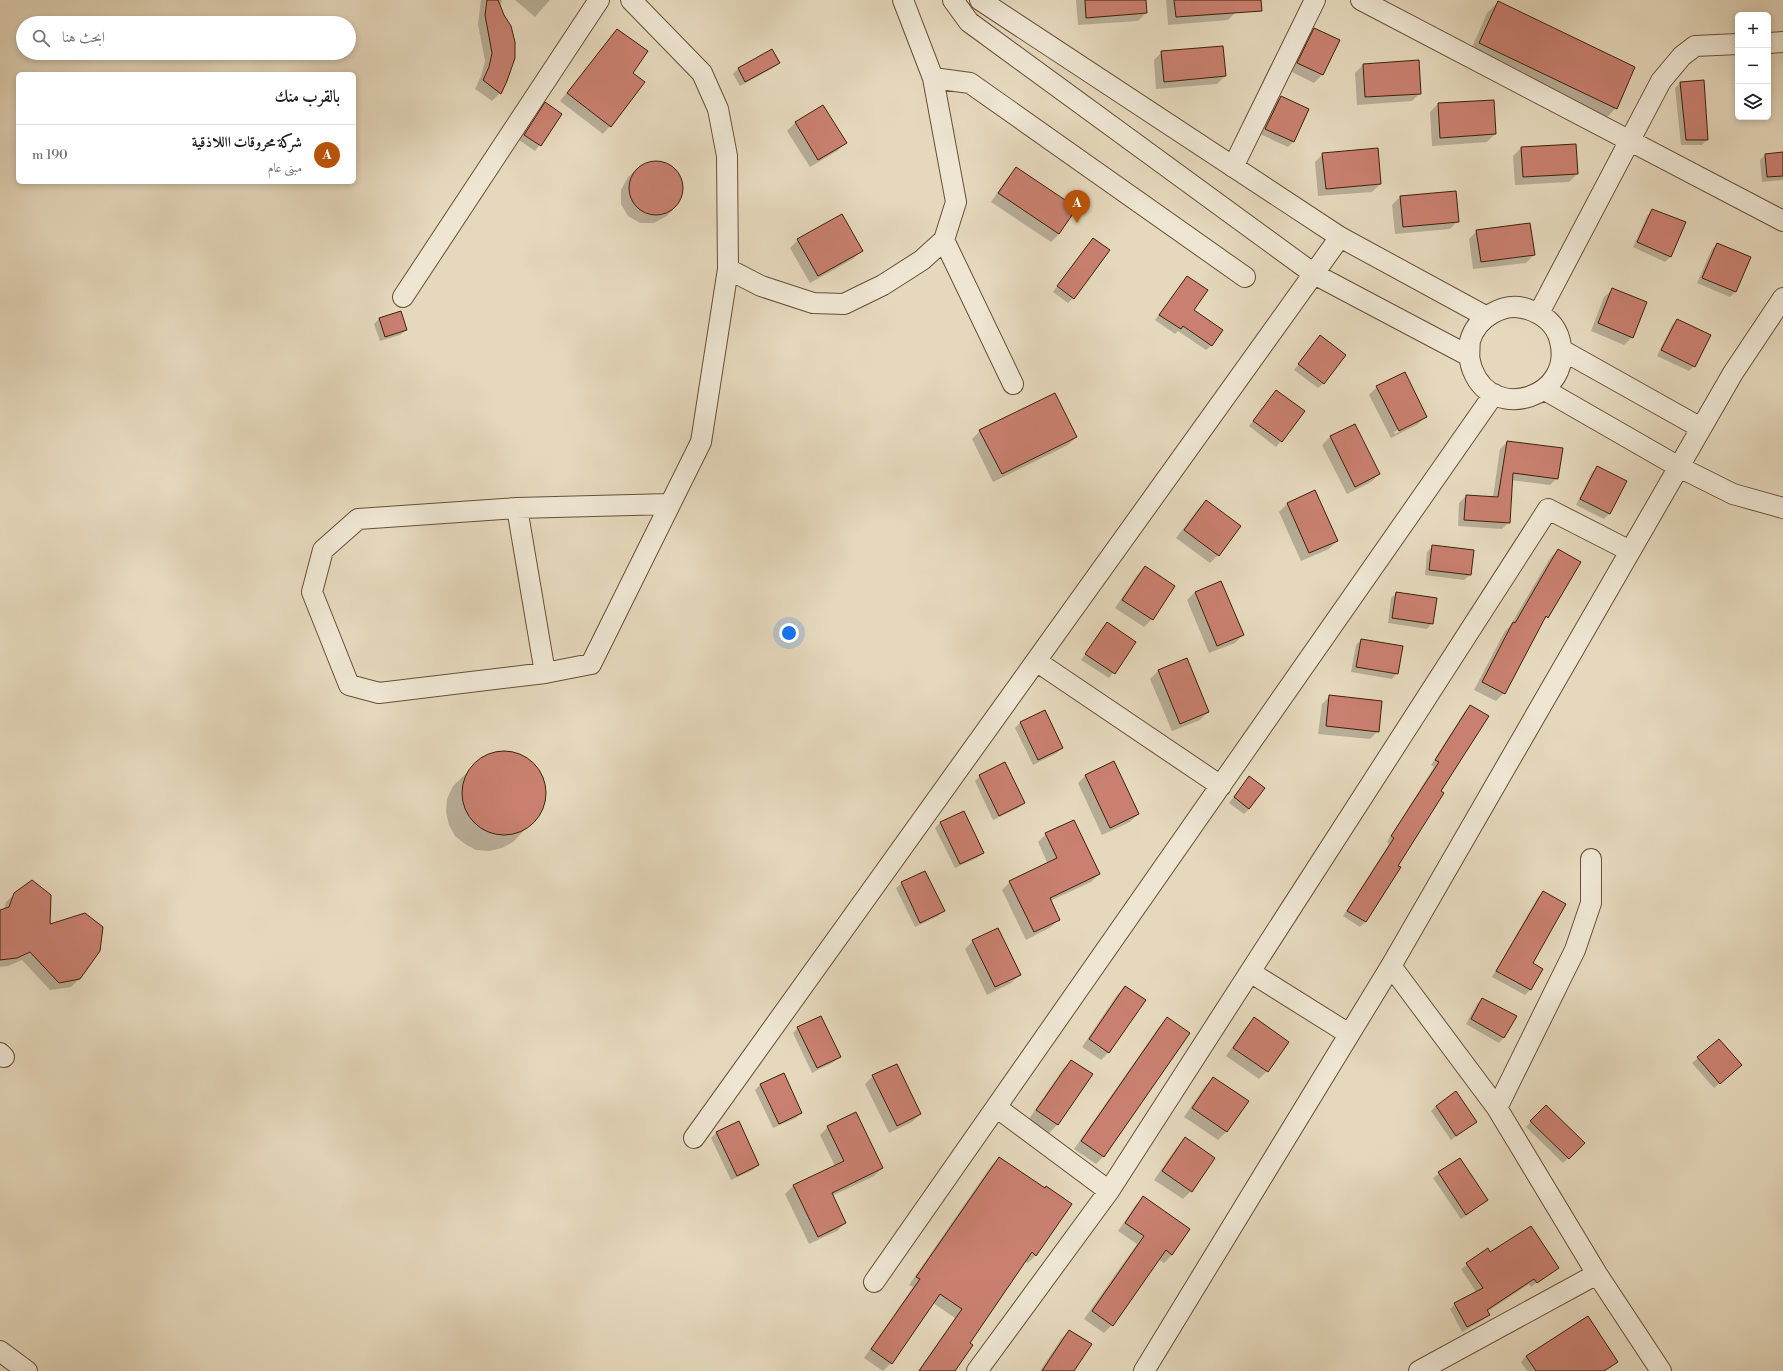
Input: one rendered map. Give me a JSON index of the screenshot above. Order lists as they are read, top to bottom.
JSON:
{
  "page": {
    "map_buttons": ["+", "−"],
    "search": "ابحث هنا",
    "heading": "بالقرب منك",
    "list": [
      {
        "mark": "A",
        "name": "شركة محروقات االلاذقية",
        "note": "مبنى عام",
        "value": "190 m"
      }
    ],
    "pins": "A"
  }
}
